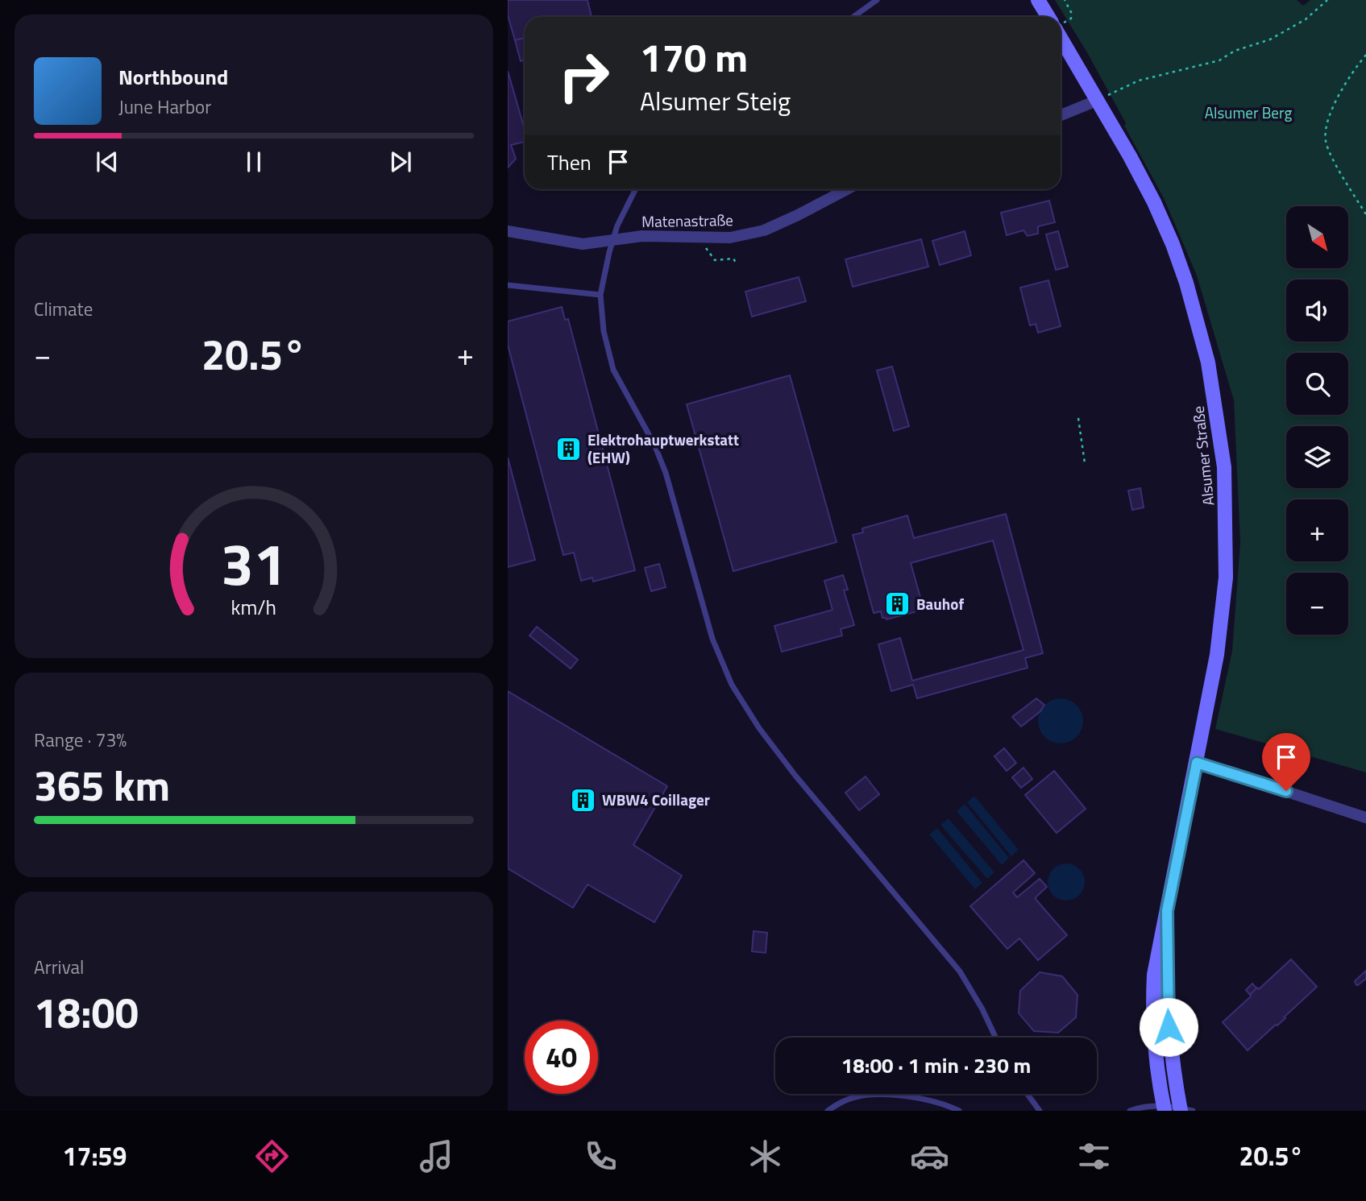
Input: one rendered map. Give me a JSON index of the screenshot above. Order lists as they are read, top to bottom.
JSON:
{
  "streets": {
    "street": ["Matenastraße", "Alsumer Straße"]
  },
  "parks": ["Alsumer Berg"],
  "places": {
    "building": ["Elektrohauptwerkstatt (EHW)", "Bauhof", "WBW4 Coillager"]
  },
  "north": "bottom right",
  "page": {
    "turn": ["170 m", "Alsumer Steig"],
    "song": ["Northbound", "June Harbor"],
    "then": "Then",
    "map_buttons": ["+", "−"],
    "tile": [
      "Climate",
      ["Range · 73%", "365 km"],
      ["Arrival", "18:00"]
    ],
    "heat": ["−", "20.5°", "+"],
    "limit": "40",
    "trip": "18:00 · 1 min · 230 m",
    "tabs": ["17:59", "20.5°"],
    "gauge": ["31", "km/h"]
  }
}
